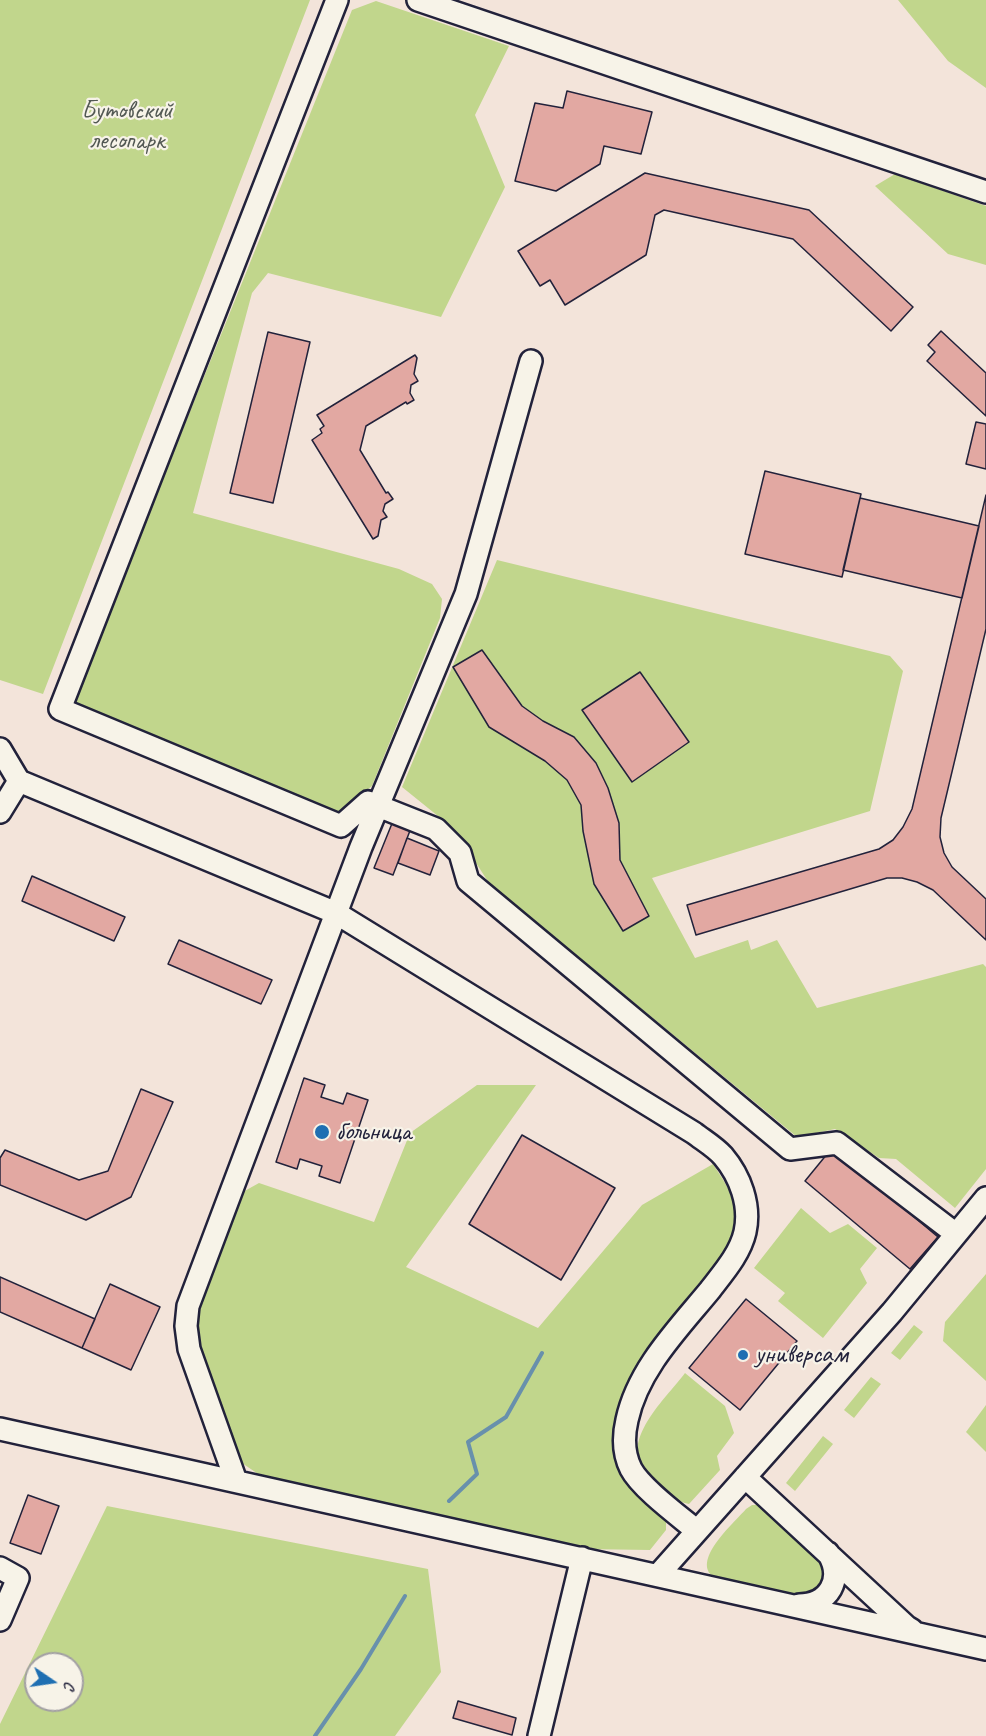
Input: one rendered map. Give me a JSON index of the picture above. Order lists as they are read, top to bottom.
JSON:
{
  "parks": ["Бутовский лесопарк"],
  "places": ["больница", "универсам"],
  "north": "right"
}
